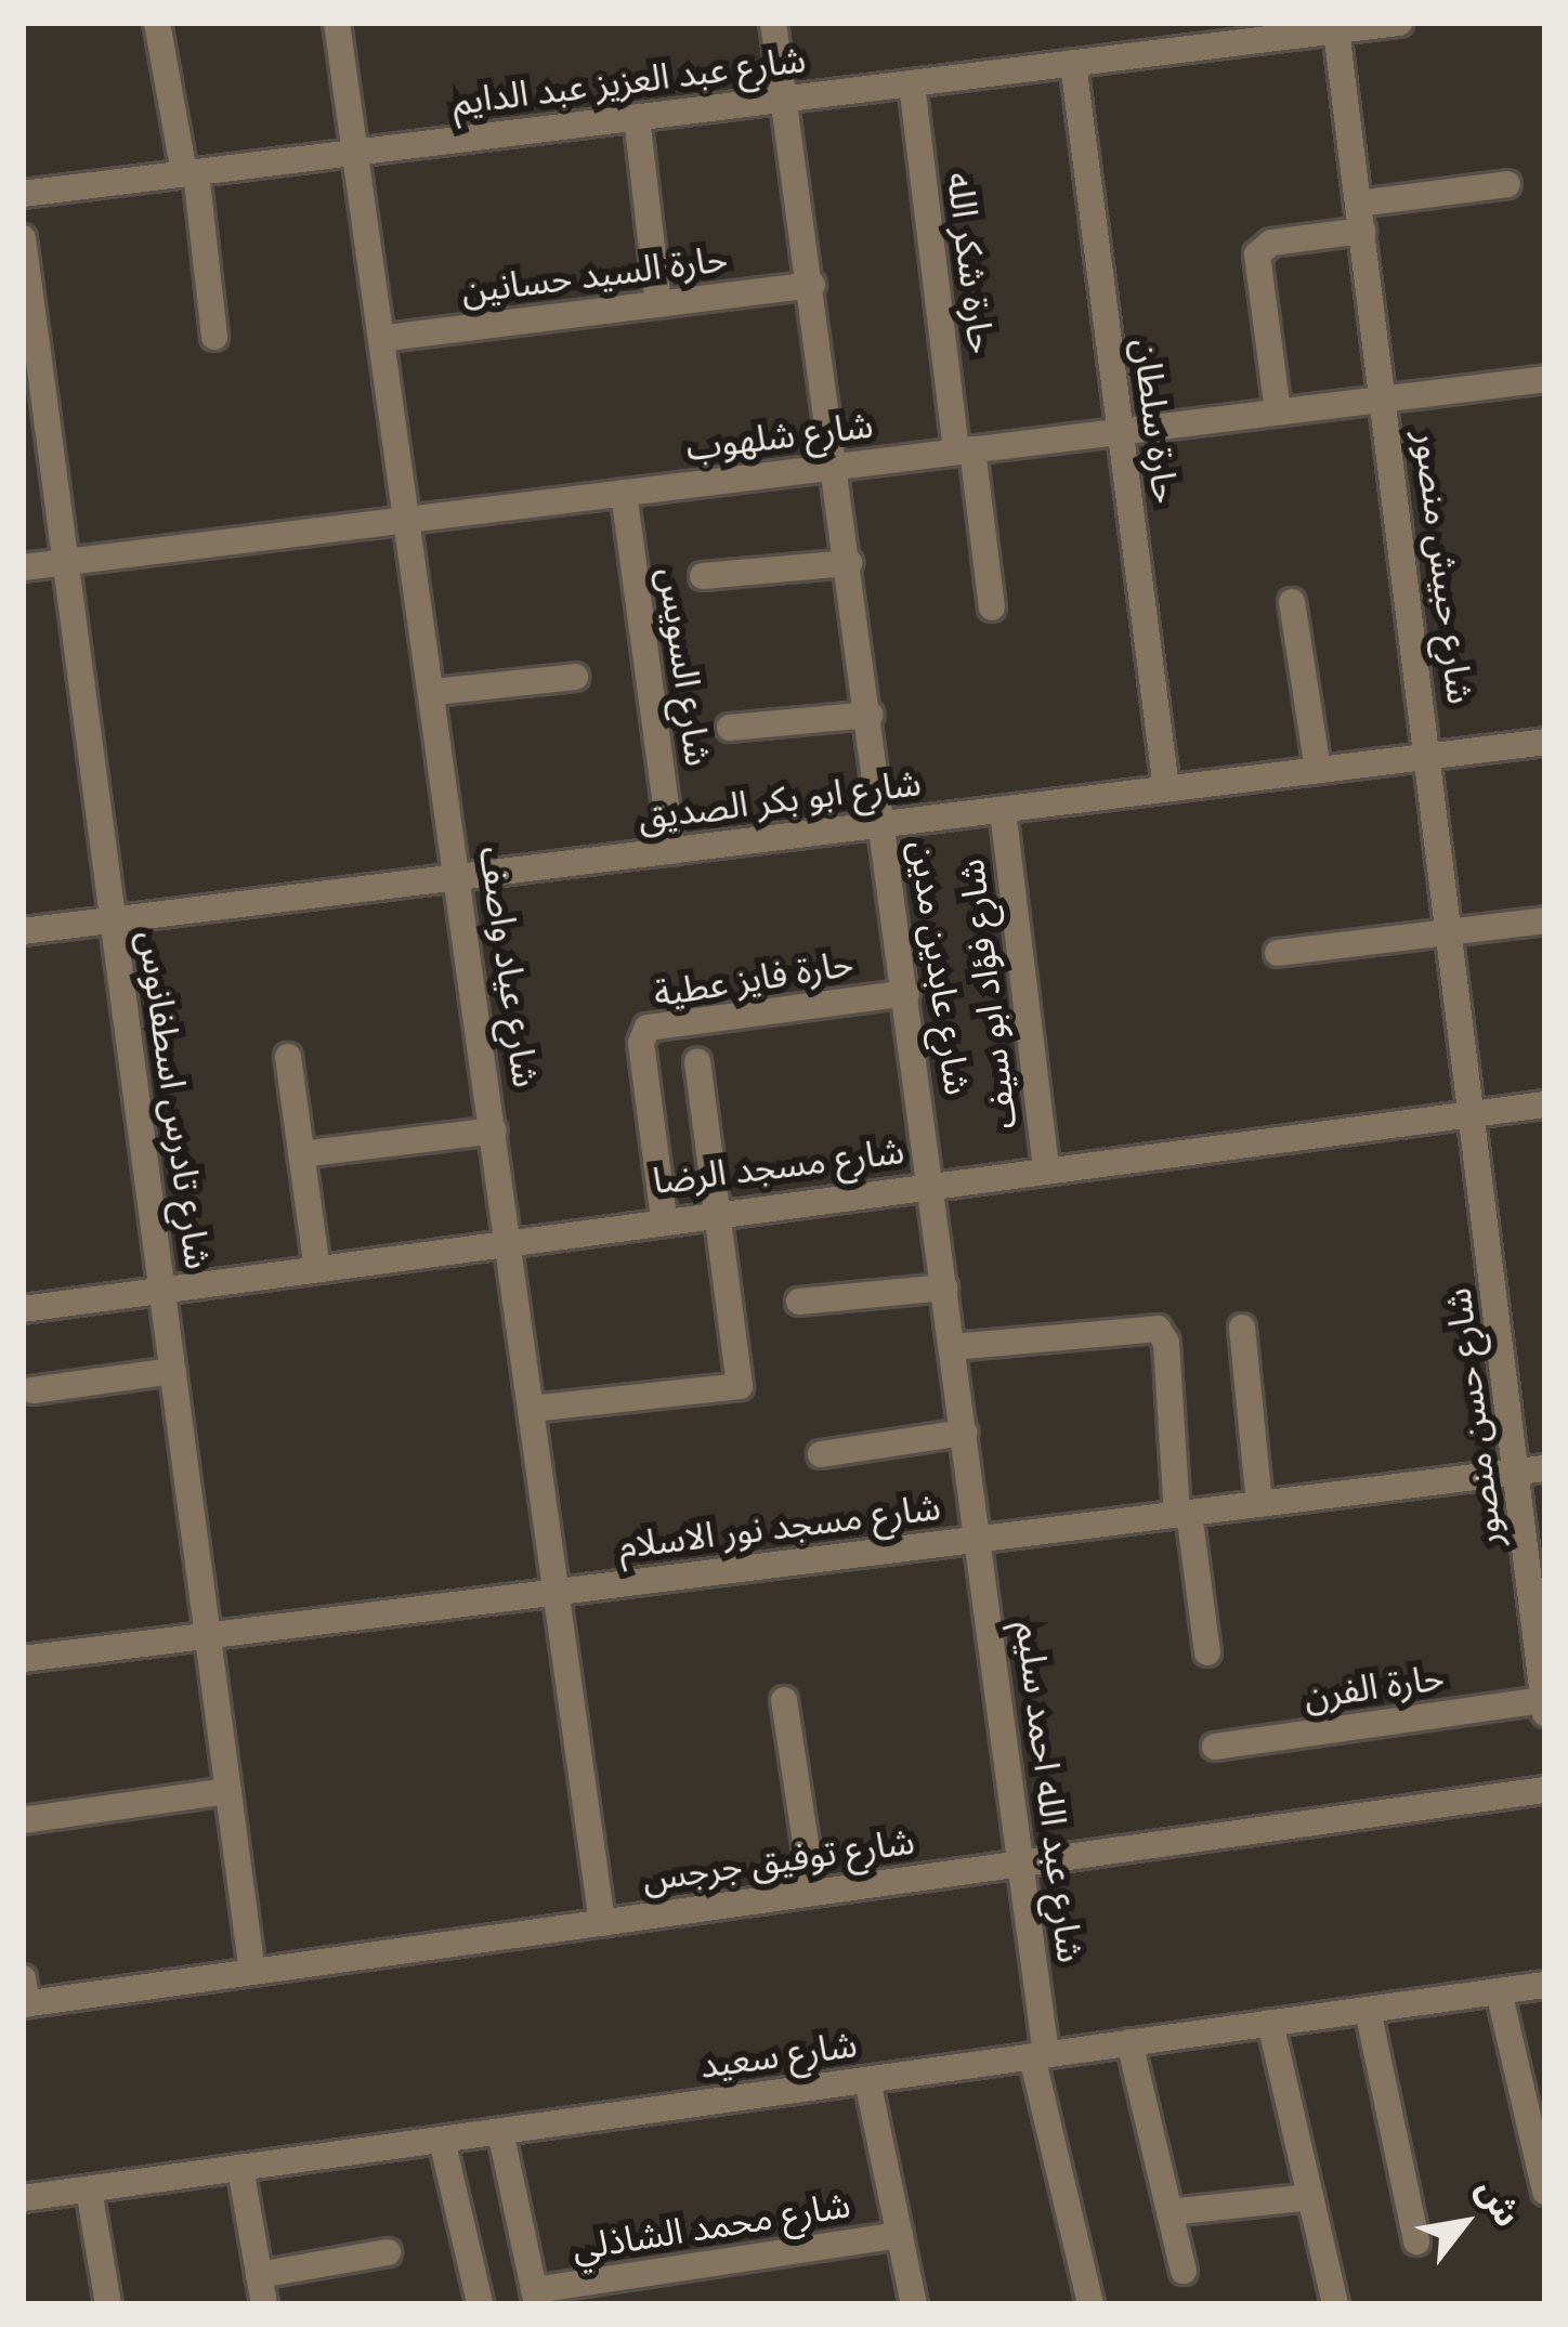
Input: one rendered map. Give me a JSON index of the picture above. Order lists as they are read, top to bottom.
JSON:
{
  "streets": {
    "street": [
      "شارع عبد العزيز عبد الدايم",
      "حارة شكر الله",
      "حارة السيد حسانين",
      "حارة سلطان",
      "شارع شلهوب",
      "شارع حبيش منصور",
      "شارع السويس",
      "شارع ابو بكر الصديق",
      "شارع عياد واصف",
      "شارع عابدين مدين",
      "حارة فايز عطية",
      "شارع فؤاد ابو سيف",
      "شارع تادرس اسطفانوس",
      "شارع مسجد الرضا",
      "شارع حسن منصور",
      "شارع مسجد نور الاسلام",
      "حارة الفرن",
      "شارع عبد الله احمد سليم",
      "شارع توفيق جرجس",
      "شارع سعيد",
      "شارع محمد الشاذلي"
    ]
  },
  "crossings": [
    ["شارع عبد العزيز عبد الدايم", "حارة شكر الله"],
    ["شارع عبد العزيز عبد الدايم", "حارة سلطان"],
    ["شارع عبد العزيز عبد الدايم", "شارع حبيش منصور"],
    ["شارع عبد العزيز عبد الدايم", "شارع عياد واصف"],
    ["شارع عبد العزيز عبد الدايم", "شارع عابدين مدين"],
    ["حارة شكر الله", "شارع شلهوب"],
    ["حارة السيد حسانين", "شارع عياد واصف"],
    ["حارة السيد حسانين", "شارع عابدين مدين"],
    ["حارة سلطان", "شارع شلهوب"],
    ["حارة سلطان", "شارع ابو بكر الصديق"],
    ["شارع شلهوب", "شارع حبيش منصور"],
    ["شارع شلهوب", "شارع السويس"],
    ["شارع شلهوب", "شارع عياد واصف"],
    ["شارع شلهوب", "شارع عابدين مدين"],
    ["شارع شلهوب", "شارع تادرس اسطفانوس"],
    ["شارع حبيش منصور", "شارع ابو بكر الصديق"],
    ["شارع حبيش منصور", "شارع مسجد الرضا"],
    ["شارع حبيش منصور", "شارع حسن منصور"],
    ["شارع السويس", "شارع ابو بكر الصديق"],
    ["شارع ابو بكر الصديق", "شارع عياد واصف"],
    ["شارع ابو بكر الصديق", "شارع عابدين مدين"],
    ["شارع ابو بكر الصديق", "شارع فؤاد ابو سيف"],
    ["شارع ابو بكر الصديق", "شارع تادرس اسطفانوس"],
    ["شارع عياد واصف", "شارع مسجد الرضا"],
    ["شارع عياد واصف", "شارع مسجد نور الاسلام"],
    ["شارع عياد واصف", "شارع توفيق جرجس"],
    ["شارع عابدين مدين", "حارة فايز عطية"],
    ["شارع عابدين مدين", "شارع مسجد الرضا"],
    ["شارع عابدين مدين", "شارع مسجد نور الاسلام"],
    ["شارع عابدين مدين", "شارع عبد الله احمد سليم"],
    ["حارة فايز عطية", "شارع مسجد الرضا"],
    ["شارع فؤاد ابو سيف", "شارع مسجد الرضا"],
    ["شارع تادرس اسطفانوس", "شارع مسجد الرضا"],
    ["شارع تادرس اسطفانوس", "شارع مسجد نور الاسلام"],
    ["شارع تادرس اسطفانوس", "شارع توفيق جرجس"],
    ["شارع مسجد الرضا", "شارع حسن منصور"],
    ["شارع حسن منصور", "شارع مسجد نور الاسلام"],
    ["شارع حسن منصور", "حارة الفرن"],
    ["شارع مسجد نور الاسلام", "شارع عبد الله احمد سليم"],
    ["شارع عبد الله احمد سليم", "شارع توفيق جرجس"],
    ["شارع عبد الله احمد سليم", "شارع سعيد"]
  ],
  "north": "top right"
}
